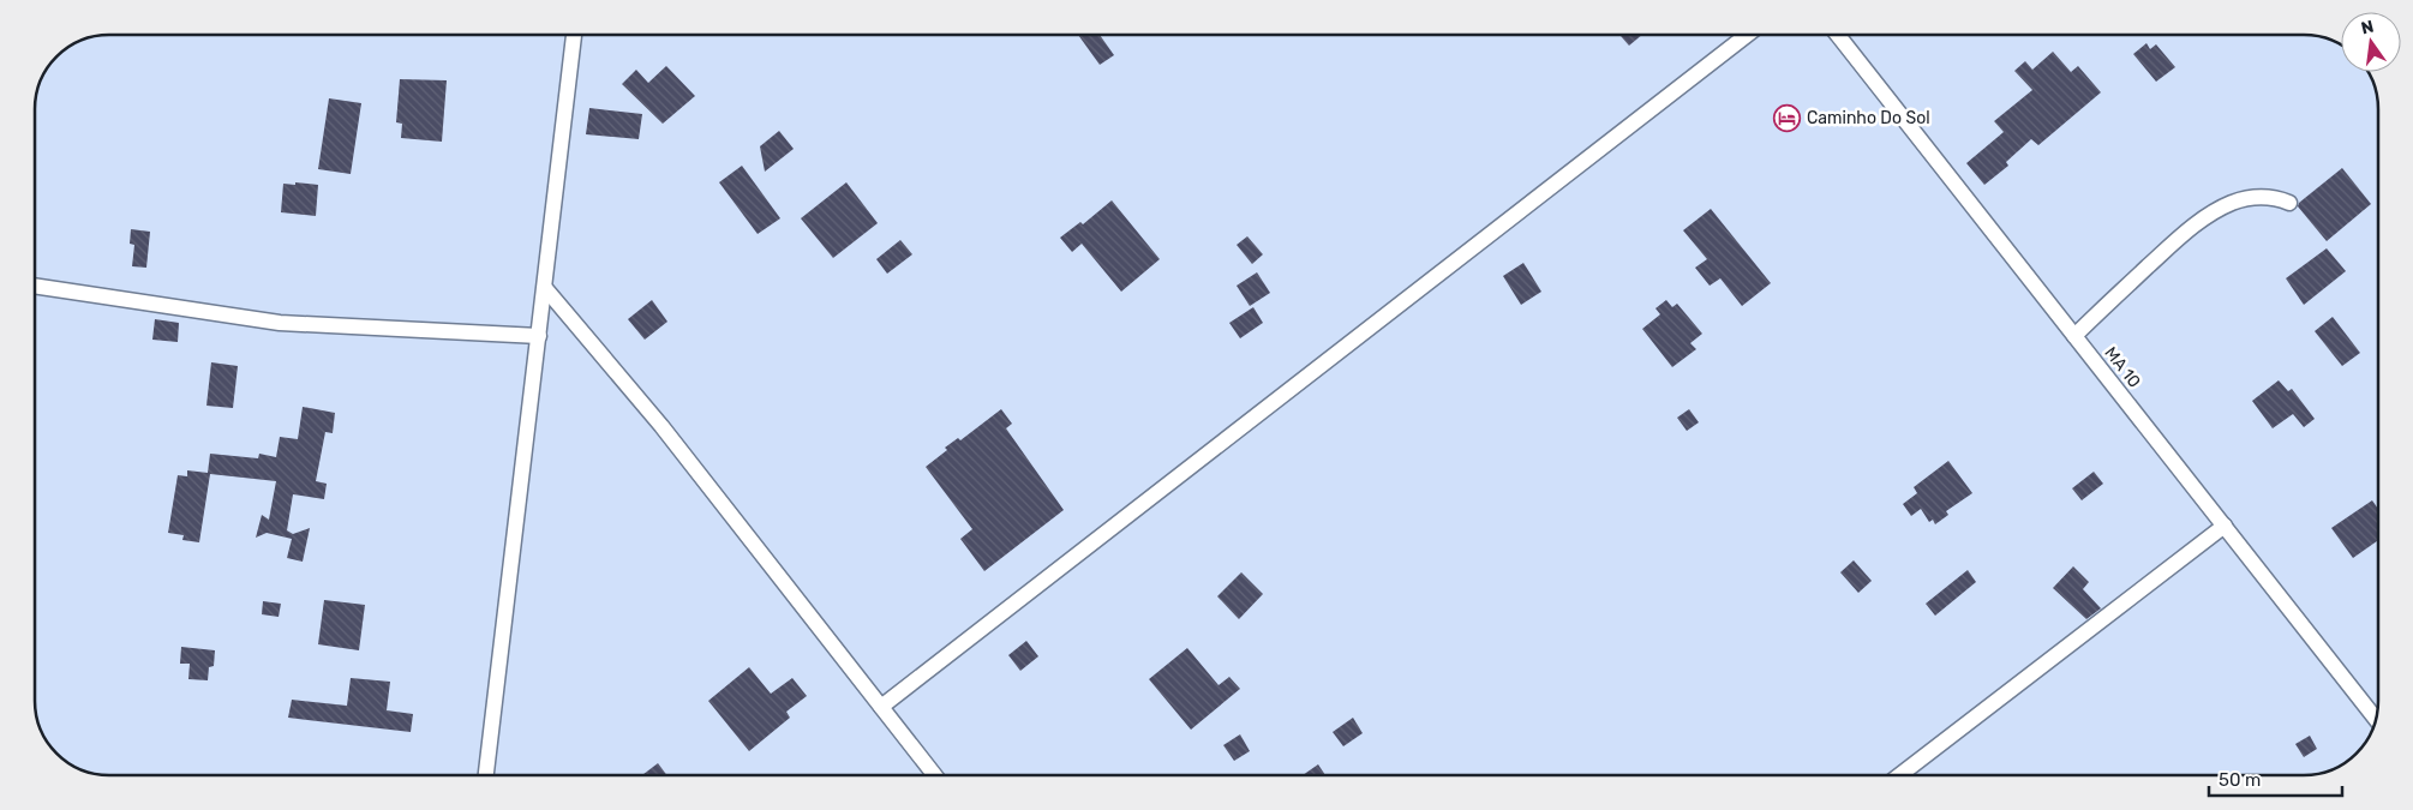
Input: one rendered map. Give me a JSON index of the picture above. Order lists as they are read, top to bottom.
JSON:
{
  "streets": {
    "street": ["MA 10"]
  },
  "places": {
    "hotel": ["Caminho Do Sol"]
  },
  "scale_bar": "50 m",
  "north": "top"
}
